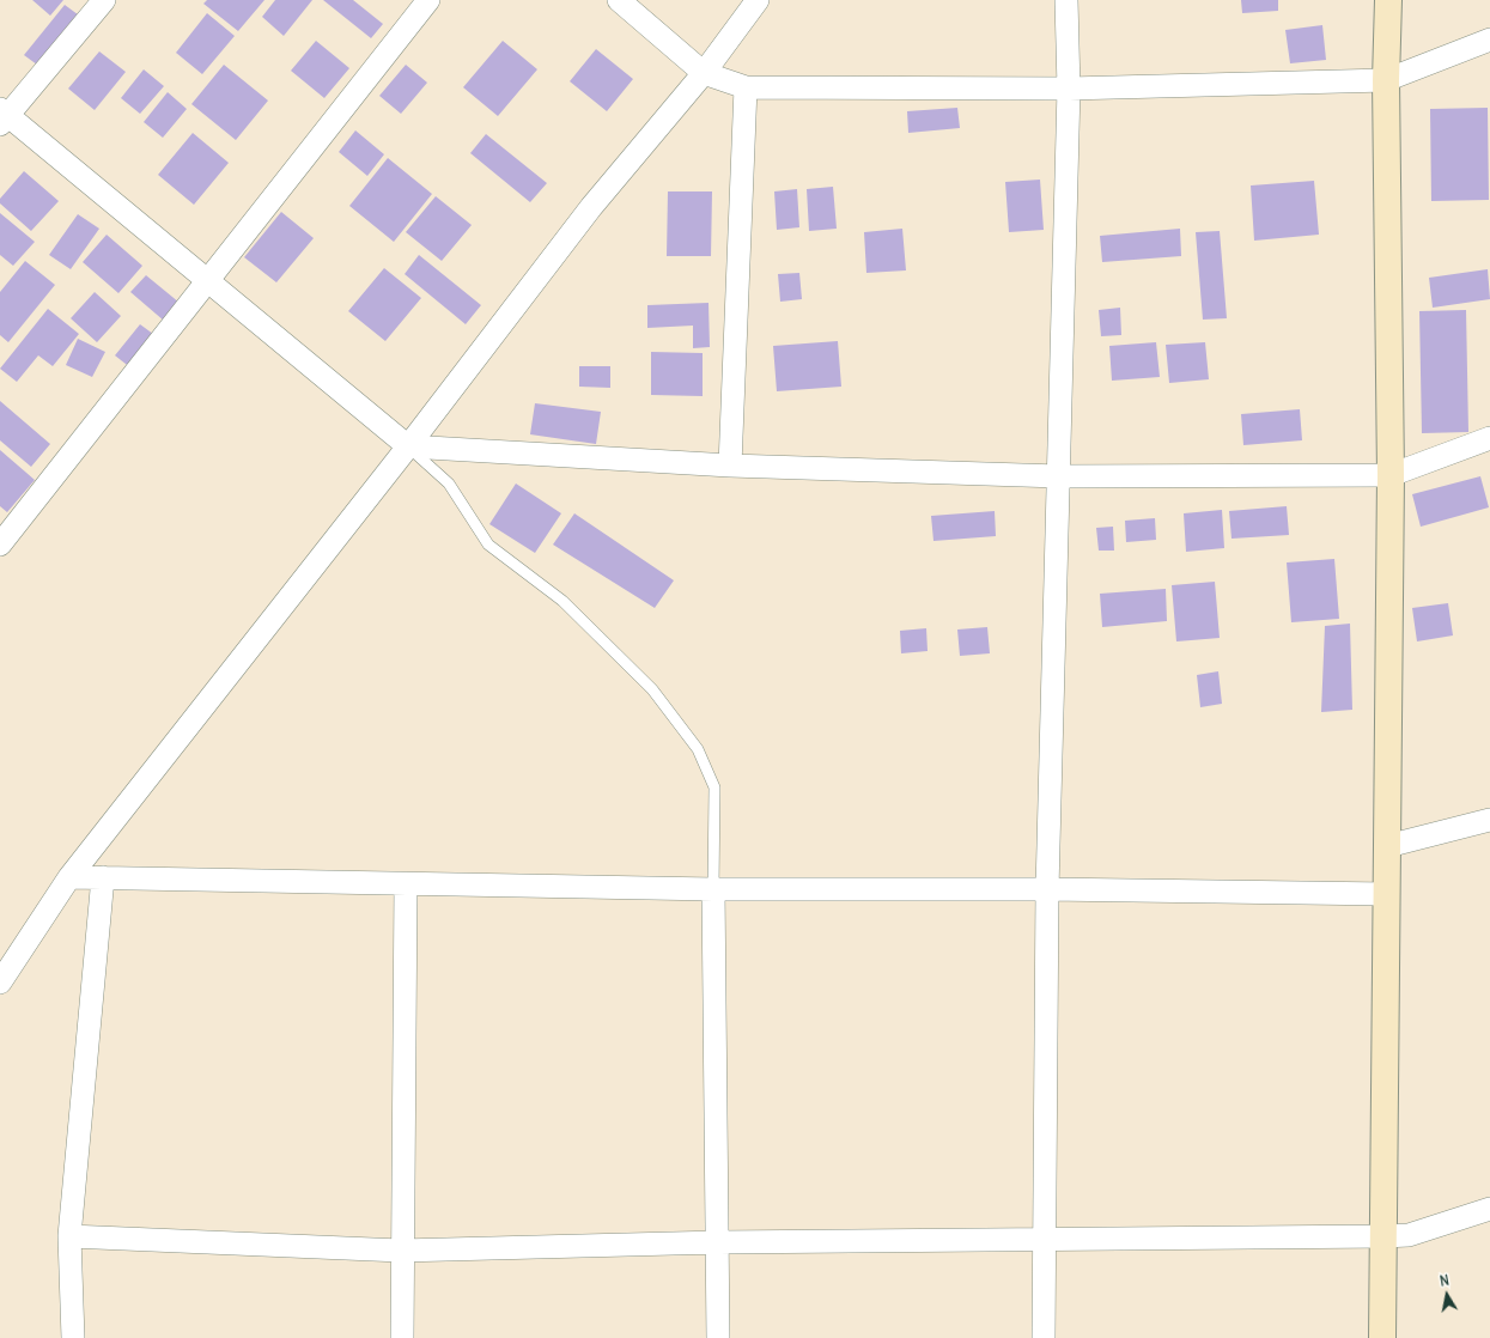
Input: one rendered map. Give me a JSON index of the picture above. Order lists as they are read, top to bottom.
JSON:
{
  "north": "top"
}
